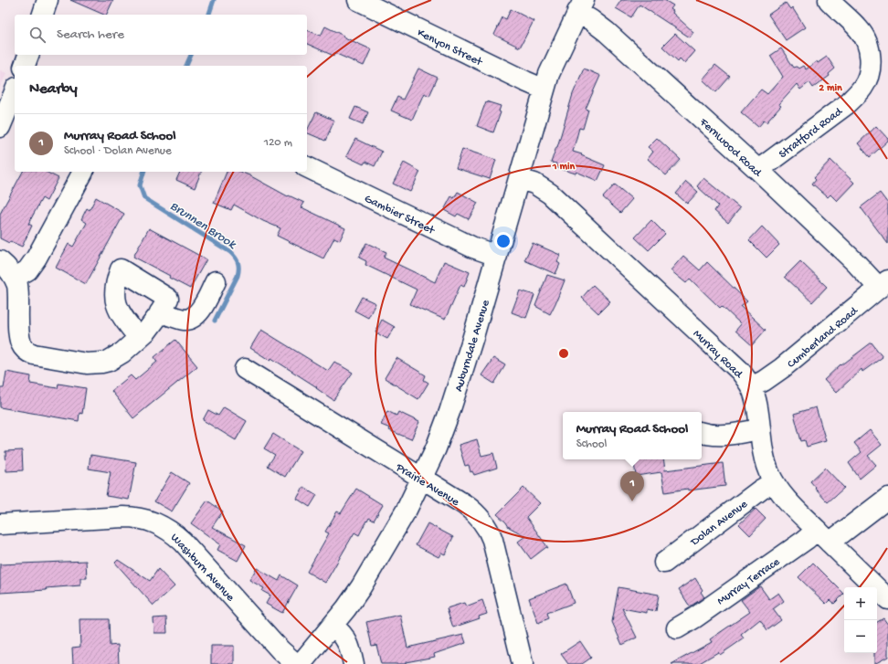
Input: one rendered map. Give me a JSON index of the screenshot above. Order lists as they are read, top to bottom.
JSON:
{
  "streets": {
    "street": [
      "Kenyon Street",
      "Stratford Road",
      "Fernwood Road",
      "Gambier Street",
      "Cumberland Road",
      "Auburndale Avenue",
      "Murray Road",
      "Prairie Avenue",
      "Dolan Avenue",
      "Washburn Avenue",
      "Murray Terrace"
    ]
  },
  "crossings": [
    ["Kenyon Street", "Auburndale Avenue"],
    ["Stratford Road", "Fernwood Road"],
    ["Fernwood Road", "Cumberland Road"],
    ["Fernwood Road", "Auburndale Avenue"],
    ["Gambier Street", "Auburndale Avenue"],
    ["Cumberland Road", "Murray Road"],
    ["Auburndale Avenue", "Murray Road"],
    ["Auburndale Avenue", "Prairie Avenue"],
    ["Murray Road", "Dolan Avenue"],
    ["Murray Road", "Murray Terrace"]
  ],
  "water": ["Brunnen Brook"],
  "page": {
    "search": "Search here",
    "heading": "Nearby",
    "list": [
      {
        "mark": "1",
        "name": "Murray Road School",
        "note": "School · Dolan Avenue",
        "value": "120 m"
      }
    ],
    "popup": ["Murray Road School", "School"],
    "pins": "1",
    "map_buttons": ["+", "−"]
  },
  "rings": ["2 min", "1 min"]
}
